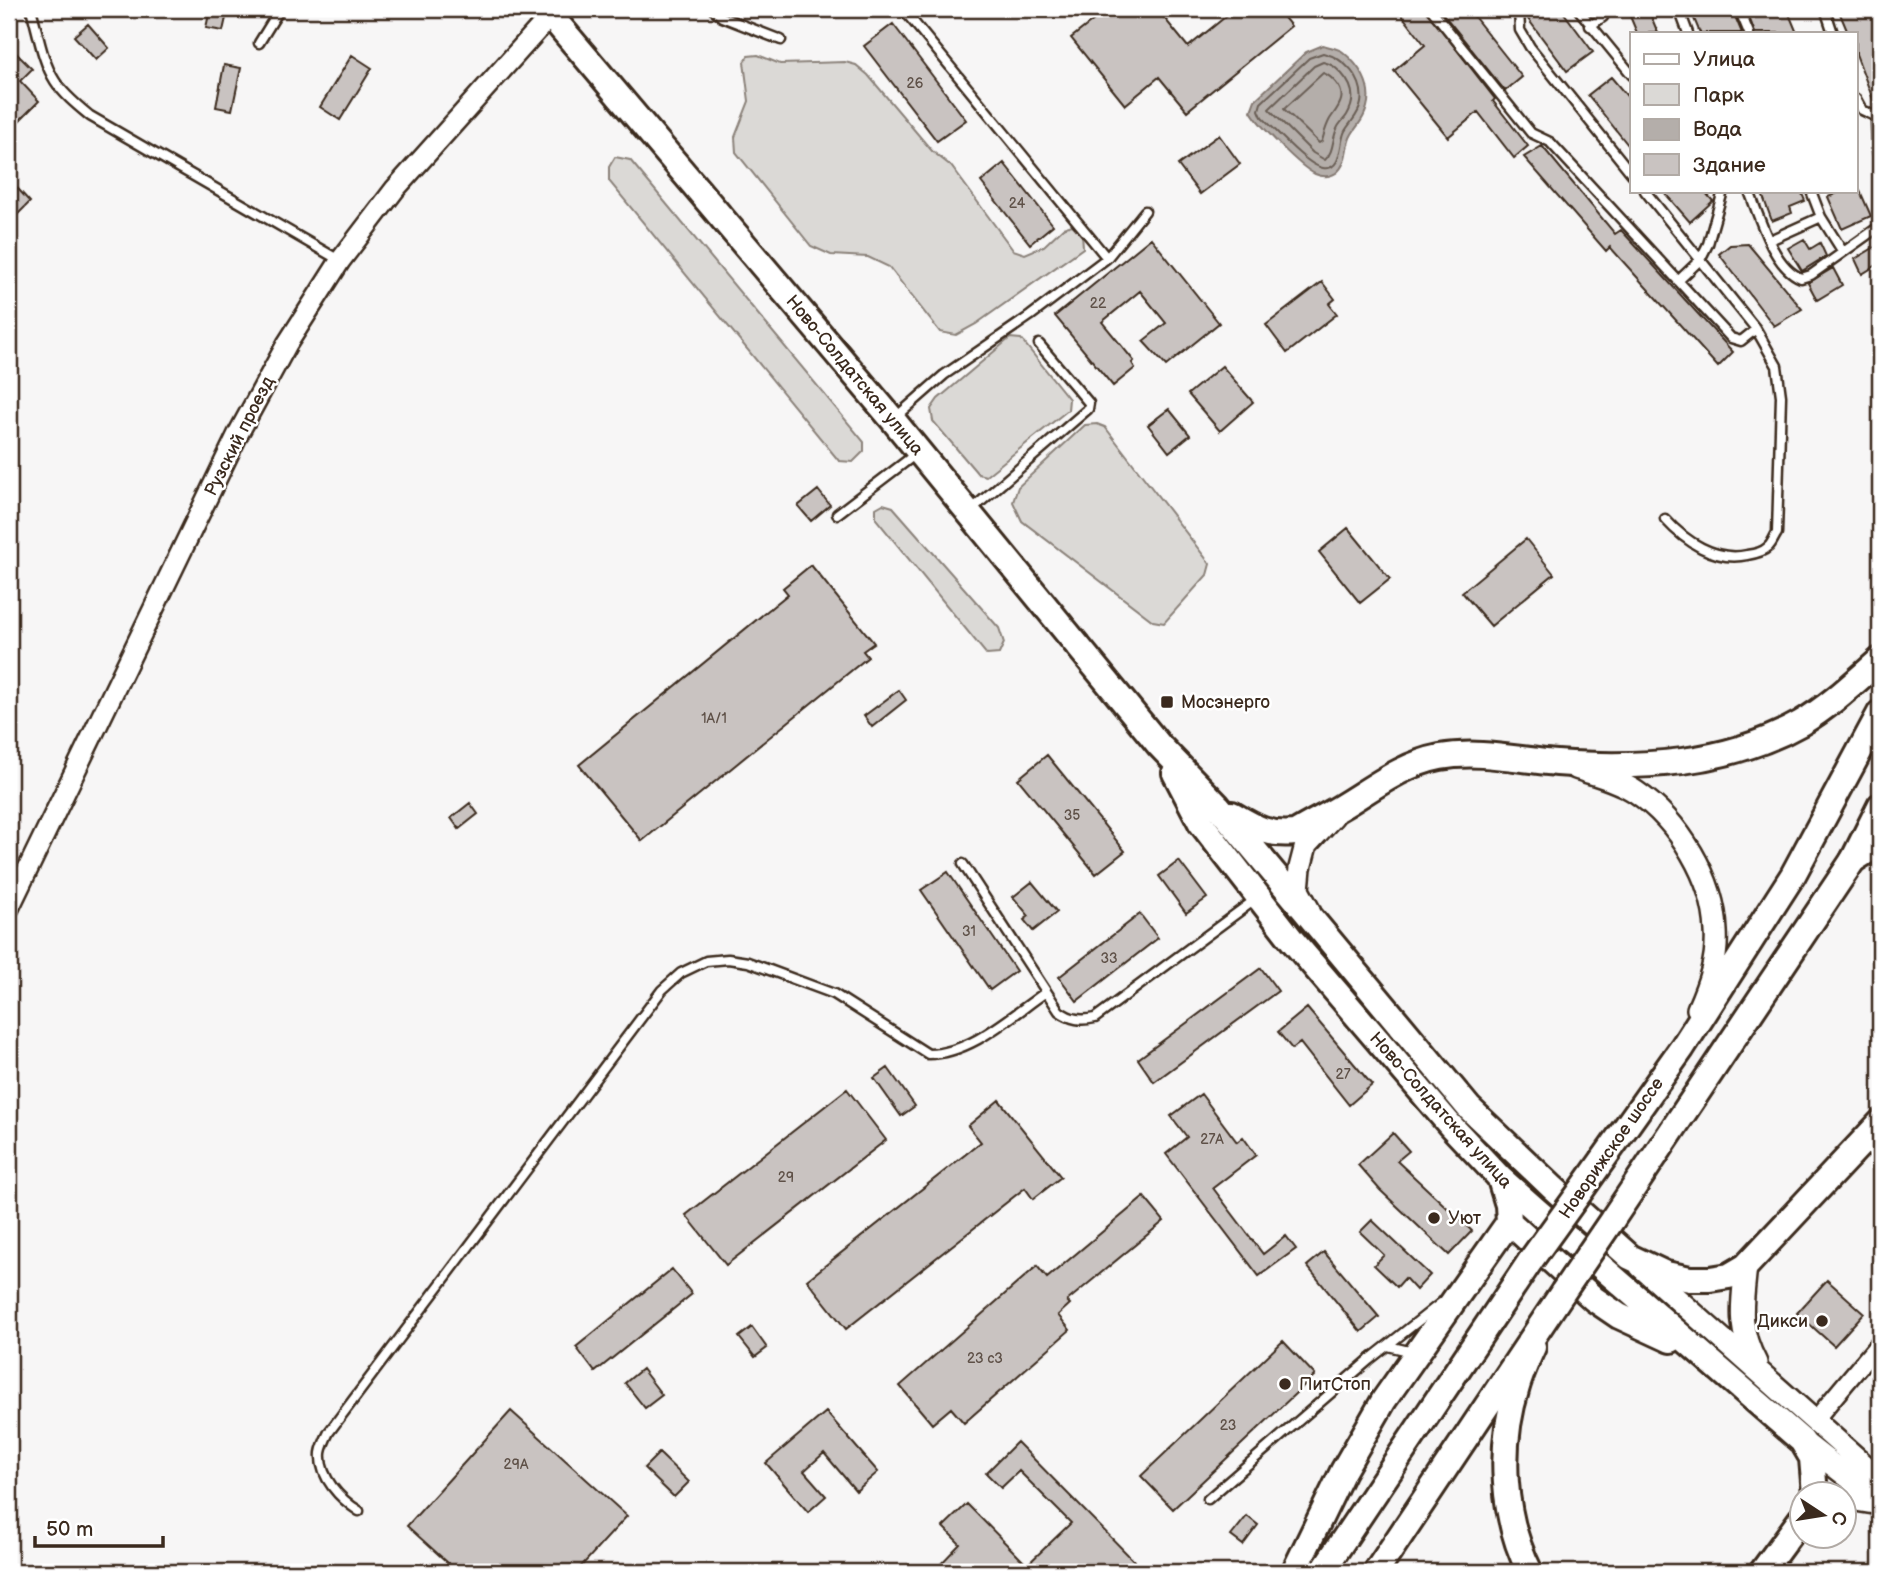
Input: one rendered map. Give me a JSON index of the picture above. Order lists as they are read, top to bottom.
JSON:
{
  "streets": {
    "main road": ["Ново-Солдатская улица", "Новорижское шоссе"],
    "street": ["Рузский проезд"]
  },
  "crossings": [
    ["Ново-Солдатская улица", "Рузский проезд"]
  ],
  "places": {
    "transit": ["Мосэнерго"],
    "other": ["Уют", "Дикси", "ПитСтоп"]
  },
  "house_numbers": [
    "26",
    "24",
    "22",
    "1А/1",
    "35",
    "31",
    "33",
    "27",
    "27А",
    "29",
    "23 с3",
    "23",
    "29А"
  ],
  "legend": [
    "Улица",
    "Парк",
    "Вода",
    "Здание"
  ],
  "scale_bar": "50 m",
  "north": "right"
}
